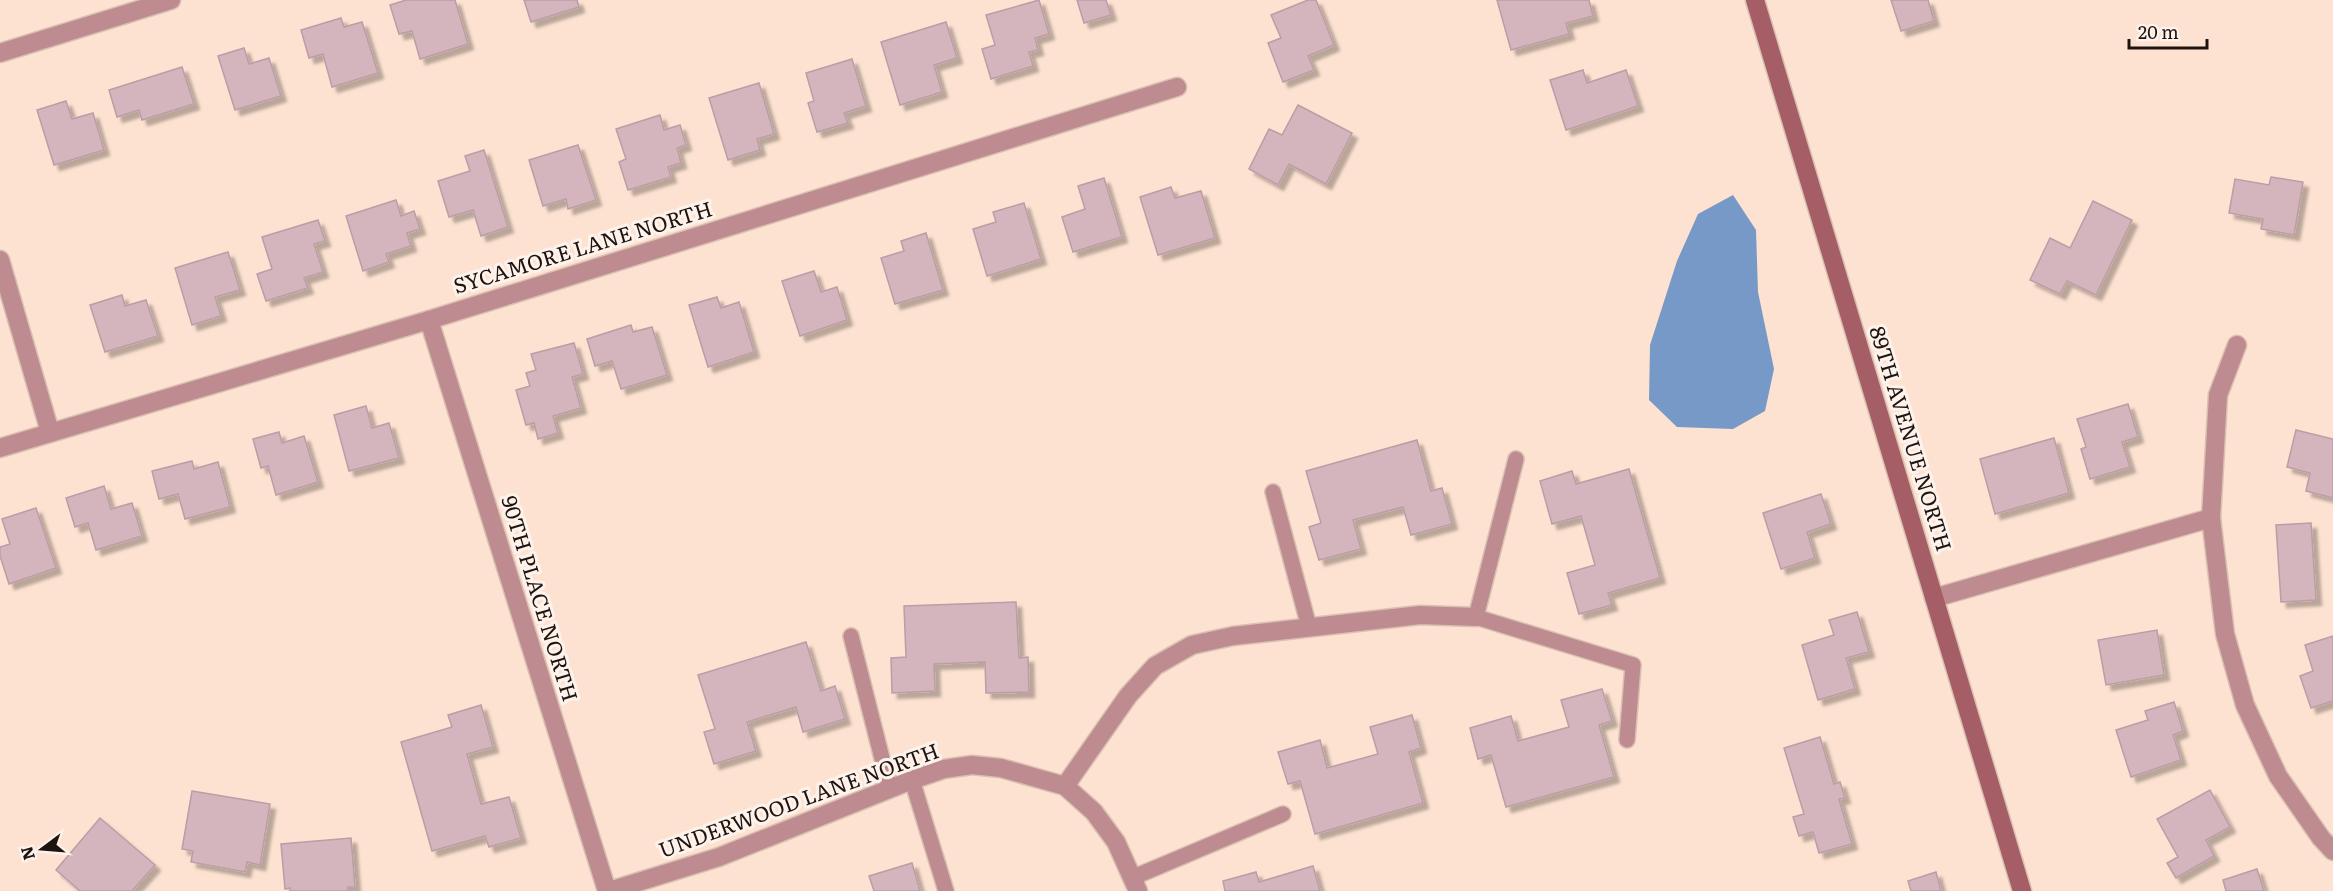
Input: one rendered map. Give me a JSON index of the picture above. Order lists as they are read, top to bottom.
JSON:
{
  "streets": {
    "street": [
      "SYCAMORE LANE NORTH",
      "89TH AVENUE NORTH",
      "90TH PLACE NORTH",
      "UNDERWOOD LANE NORTH"
    ]
  },
  "crossings": [
    ["SYCAMORE LANE NORTH", "90TH PLACE NORTH"],
    ["90TH PLACE NORTH", "UNDERWOOD LANE NORTH"]
  ],
  "scale_bar": "20 m",
  "north": "left"
}
